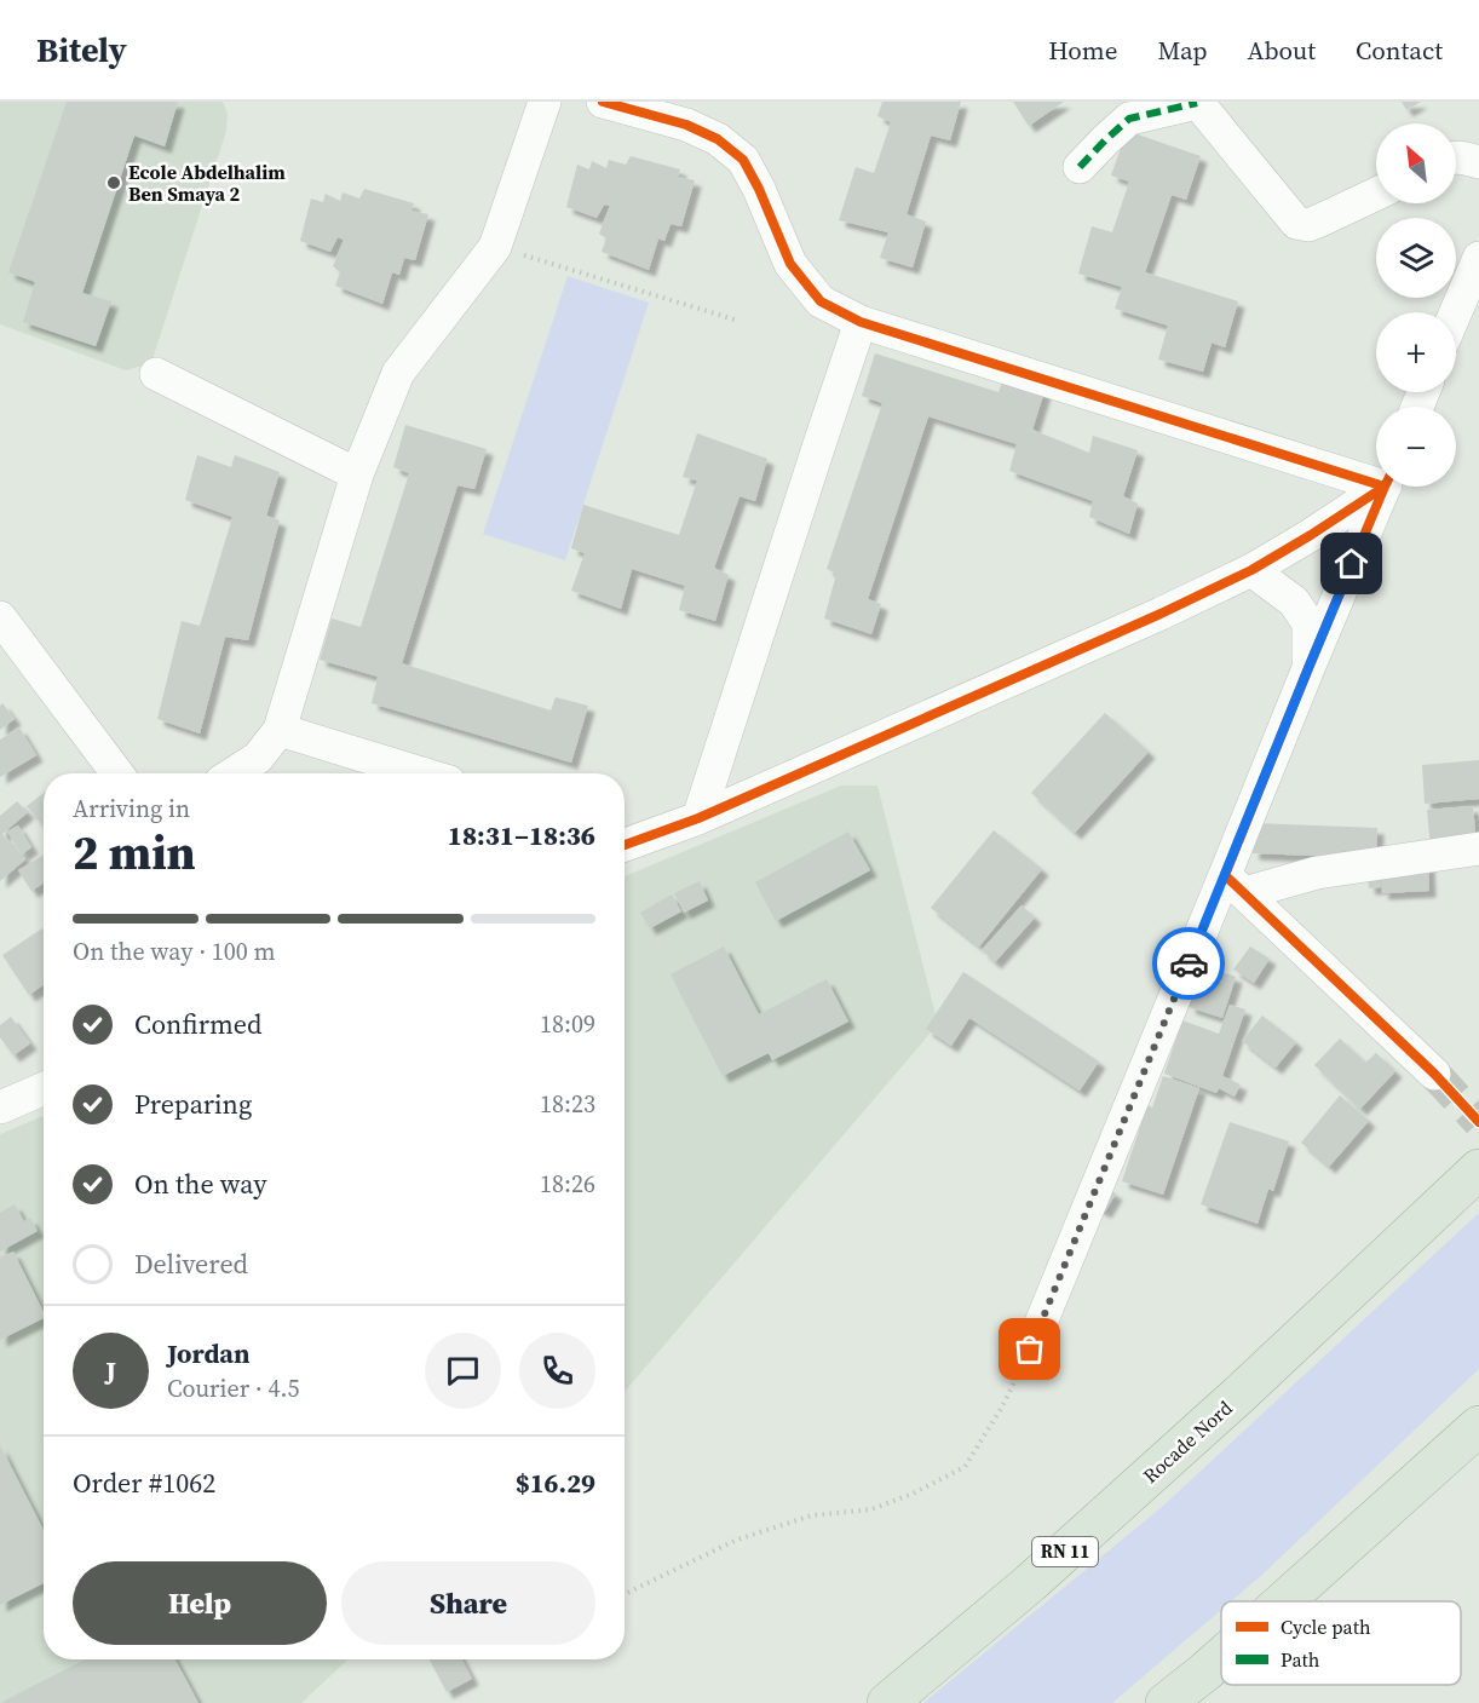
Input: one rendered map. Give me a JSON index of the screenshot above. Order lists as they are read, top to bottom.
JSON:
{
  "streets": {
    "highway": ["Rocade Nord", "RN 11"]
  },
  "places": ["Ecole Abdelhalim Ben Smaya 2"],
  "legend": ["Cycle path", "Path"],
  "north": "top left",
  "page": {
    "header": "Bitely",
    "nav": [
      "Home",
      "Map",
      "About",
      "Contact"
    ],
    "map_buttons": ["+", "−"],
    "heading": ["2 min", "Arriving in", "18:31–18:36"],
    "panel": [
      "Jordan",
      "Courier · 4.5",
      "Order #1062",
      "$16.29"
    ],
    "bar": "On the way · 100 m",
    "list": [
      ["Confirmed", "18:09"],
      ["Preparing", "18:23"],
      ["On the way", "18:26"],
      "Delivered"
    ],
    "round": "J",
    "buttons": ["Help", "Share"]
  }
}
